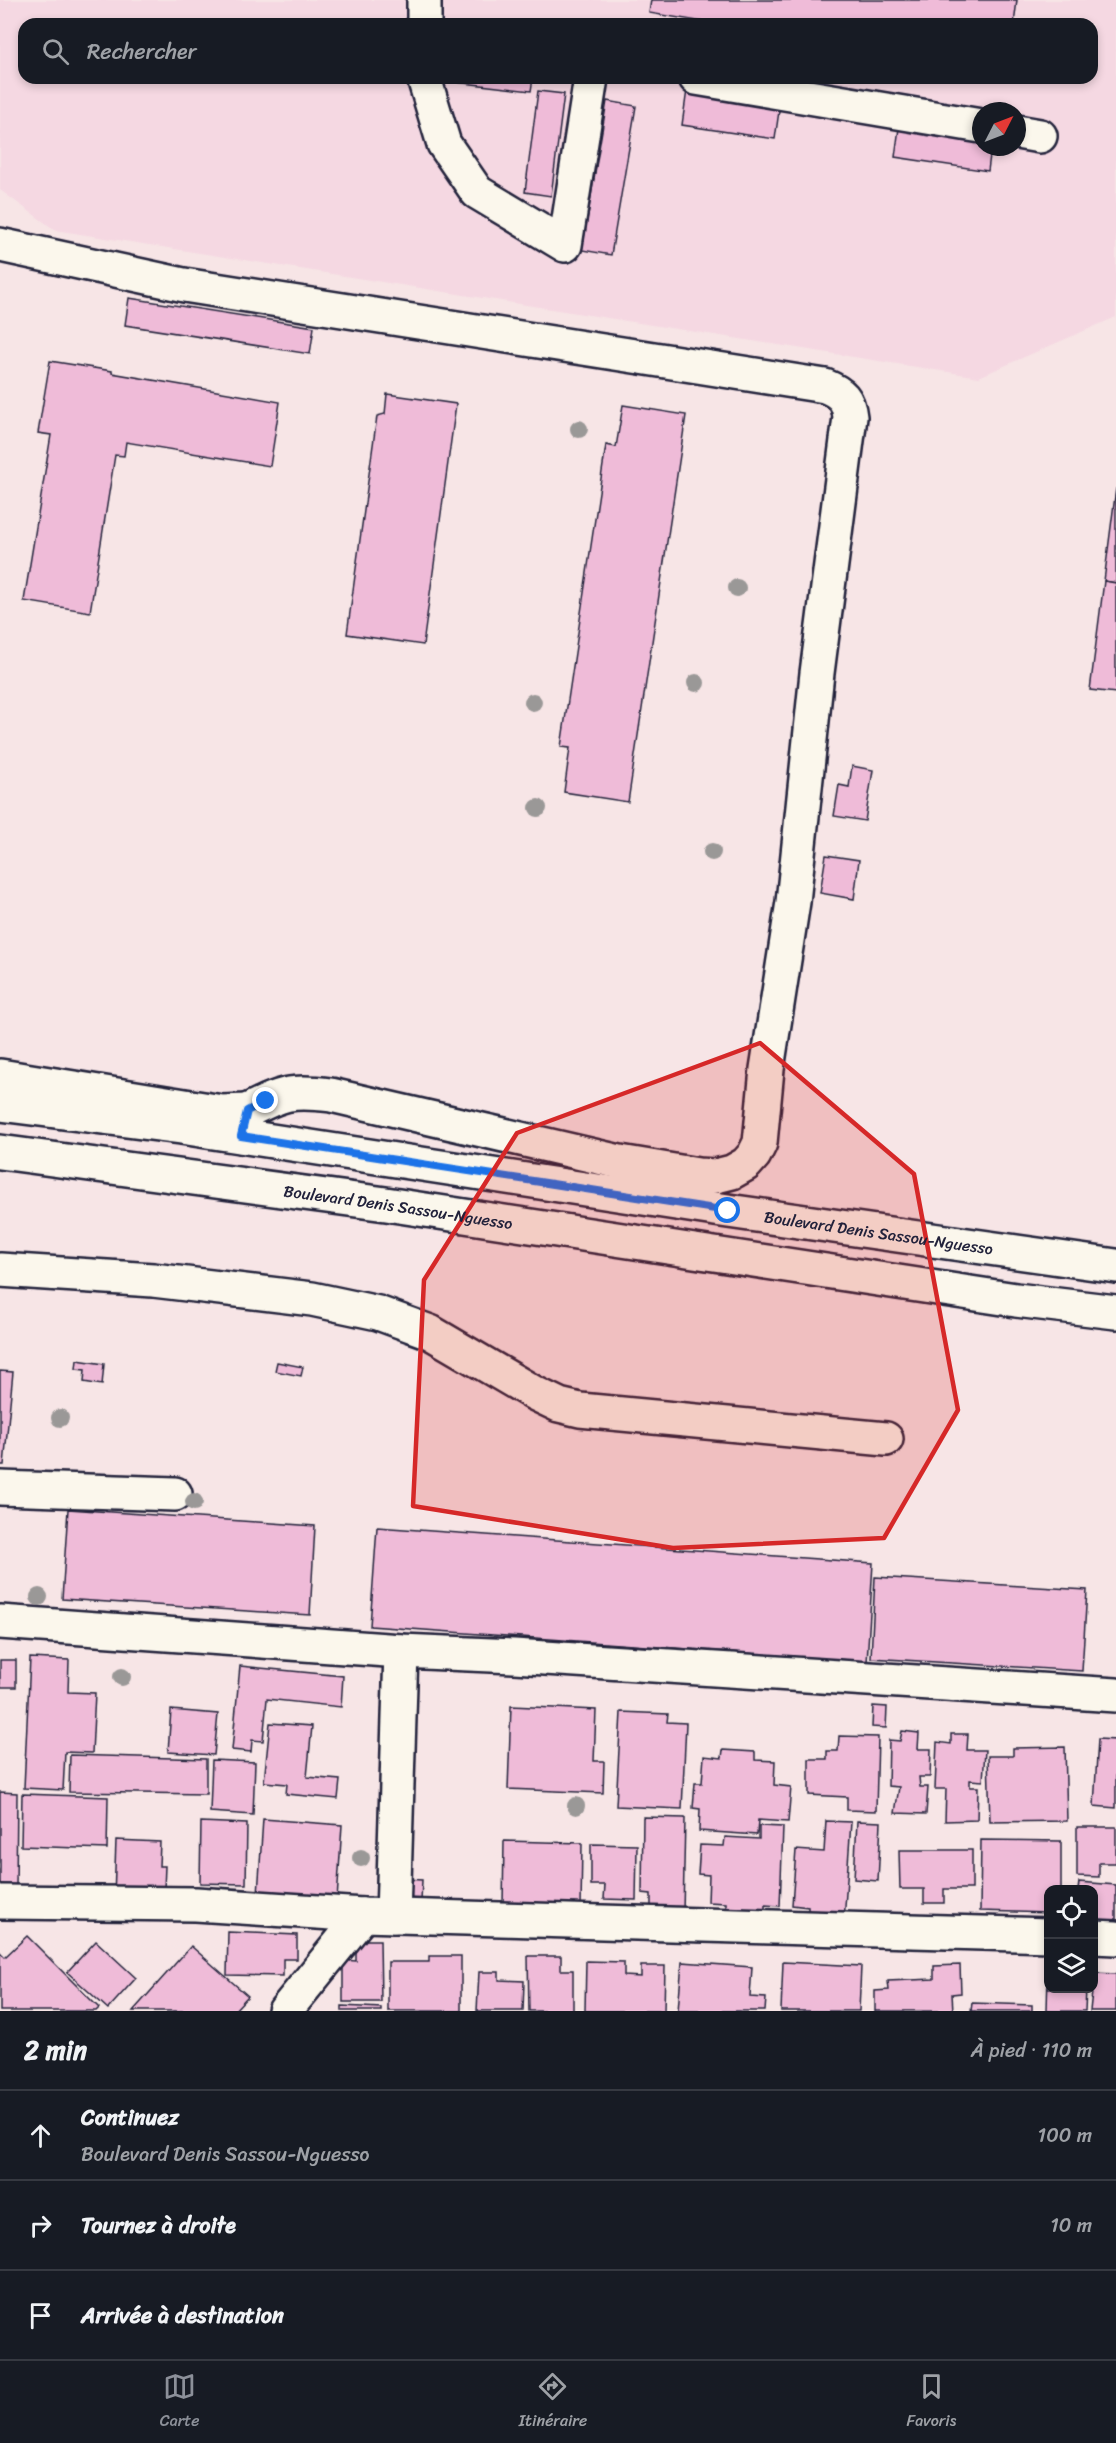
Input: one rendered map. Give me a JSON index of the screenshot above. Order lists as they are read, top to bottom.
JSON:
{
  "streets": {
    "street": ["Boulevard Denis Sassou-Nguesso"]
  },
  "north": "top right",
  "page": {
    "search": "Rechercher",
    "heading": ["2 min", "À pied · 110 m"],
    "list": [
      ["Continuez", "Boulevard Denis Sassou-Nguesso", "100 m"],
      ["Tournez à droite", "10 m"],
      "Arrivée à destination"
    ],
    "nav": ["Carte", "Itinéraire", "Favoris"]
  }
}
